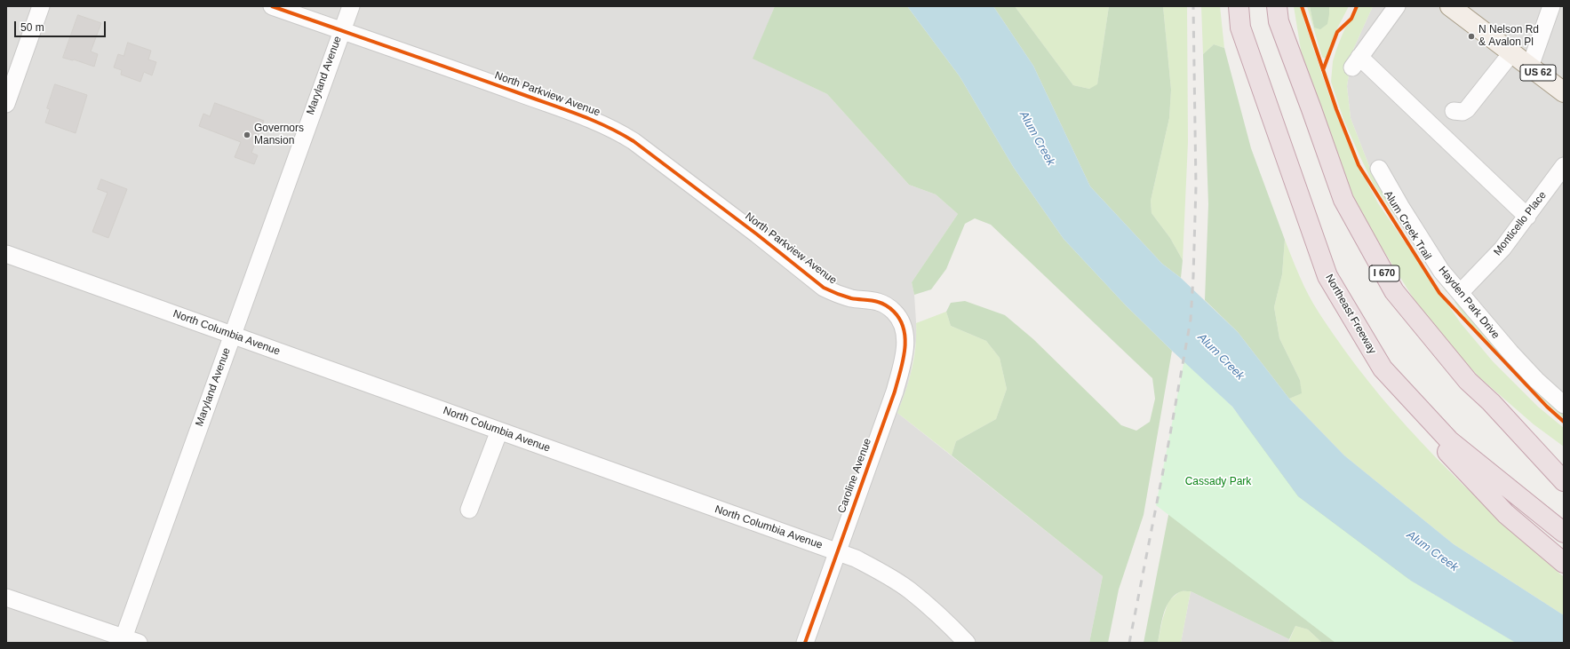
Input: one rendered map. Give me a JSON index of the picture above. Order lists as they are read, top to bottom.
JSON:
{
  "streets": {
    "highway": ["I 670", "Northeast Freeway"],
    "main road": ["US 62"],
    "street": [
      "Maryland Avenue",
      "North Parkview Avenue",
      "Monticello Place",
      "Hayden Park Drive",
      "North Columbia Avenue",
      "Caroline Avenue"
    ],
    "cycle path": ["Alum Creek Trail"]
  },
  "crossings": [
    ["Maryland Avenue", "North Parkview Avenue"],
    ["Maryland Avenue", "North Columbia Avenue"],
    ["North Parkview Avenue", "Caroline Avenue"],
    ["Monticello Place", "Hayden Park Drive"],
    ["North Columbia Avenue", "Caroline Avenue"]
  ],
  "water": ["Alum Creek"],
  "parks": ["Cassady Park"],
  "places": ["N Nelson Rd & Avalon Pl", "Governors Mansion"],
  "scale_bar": "50 m"
}
